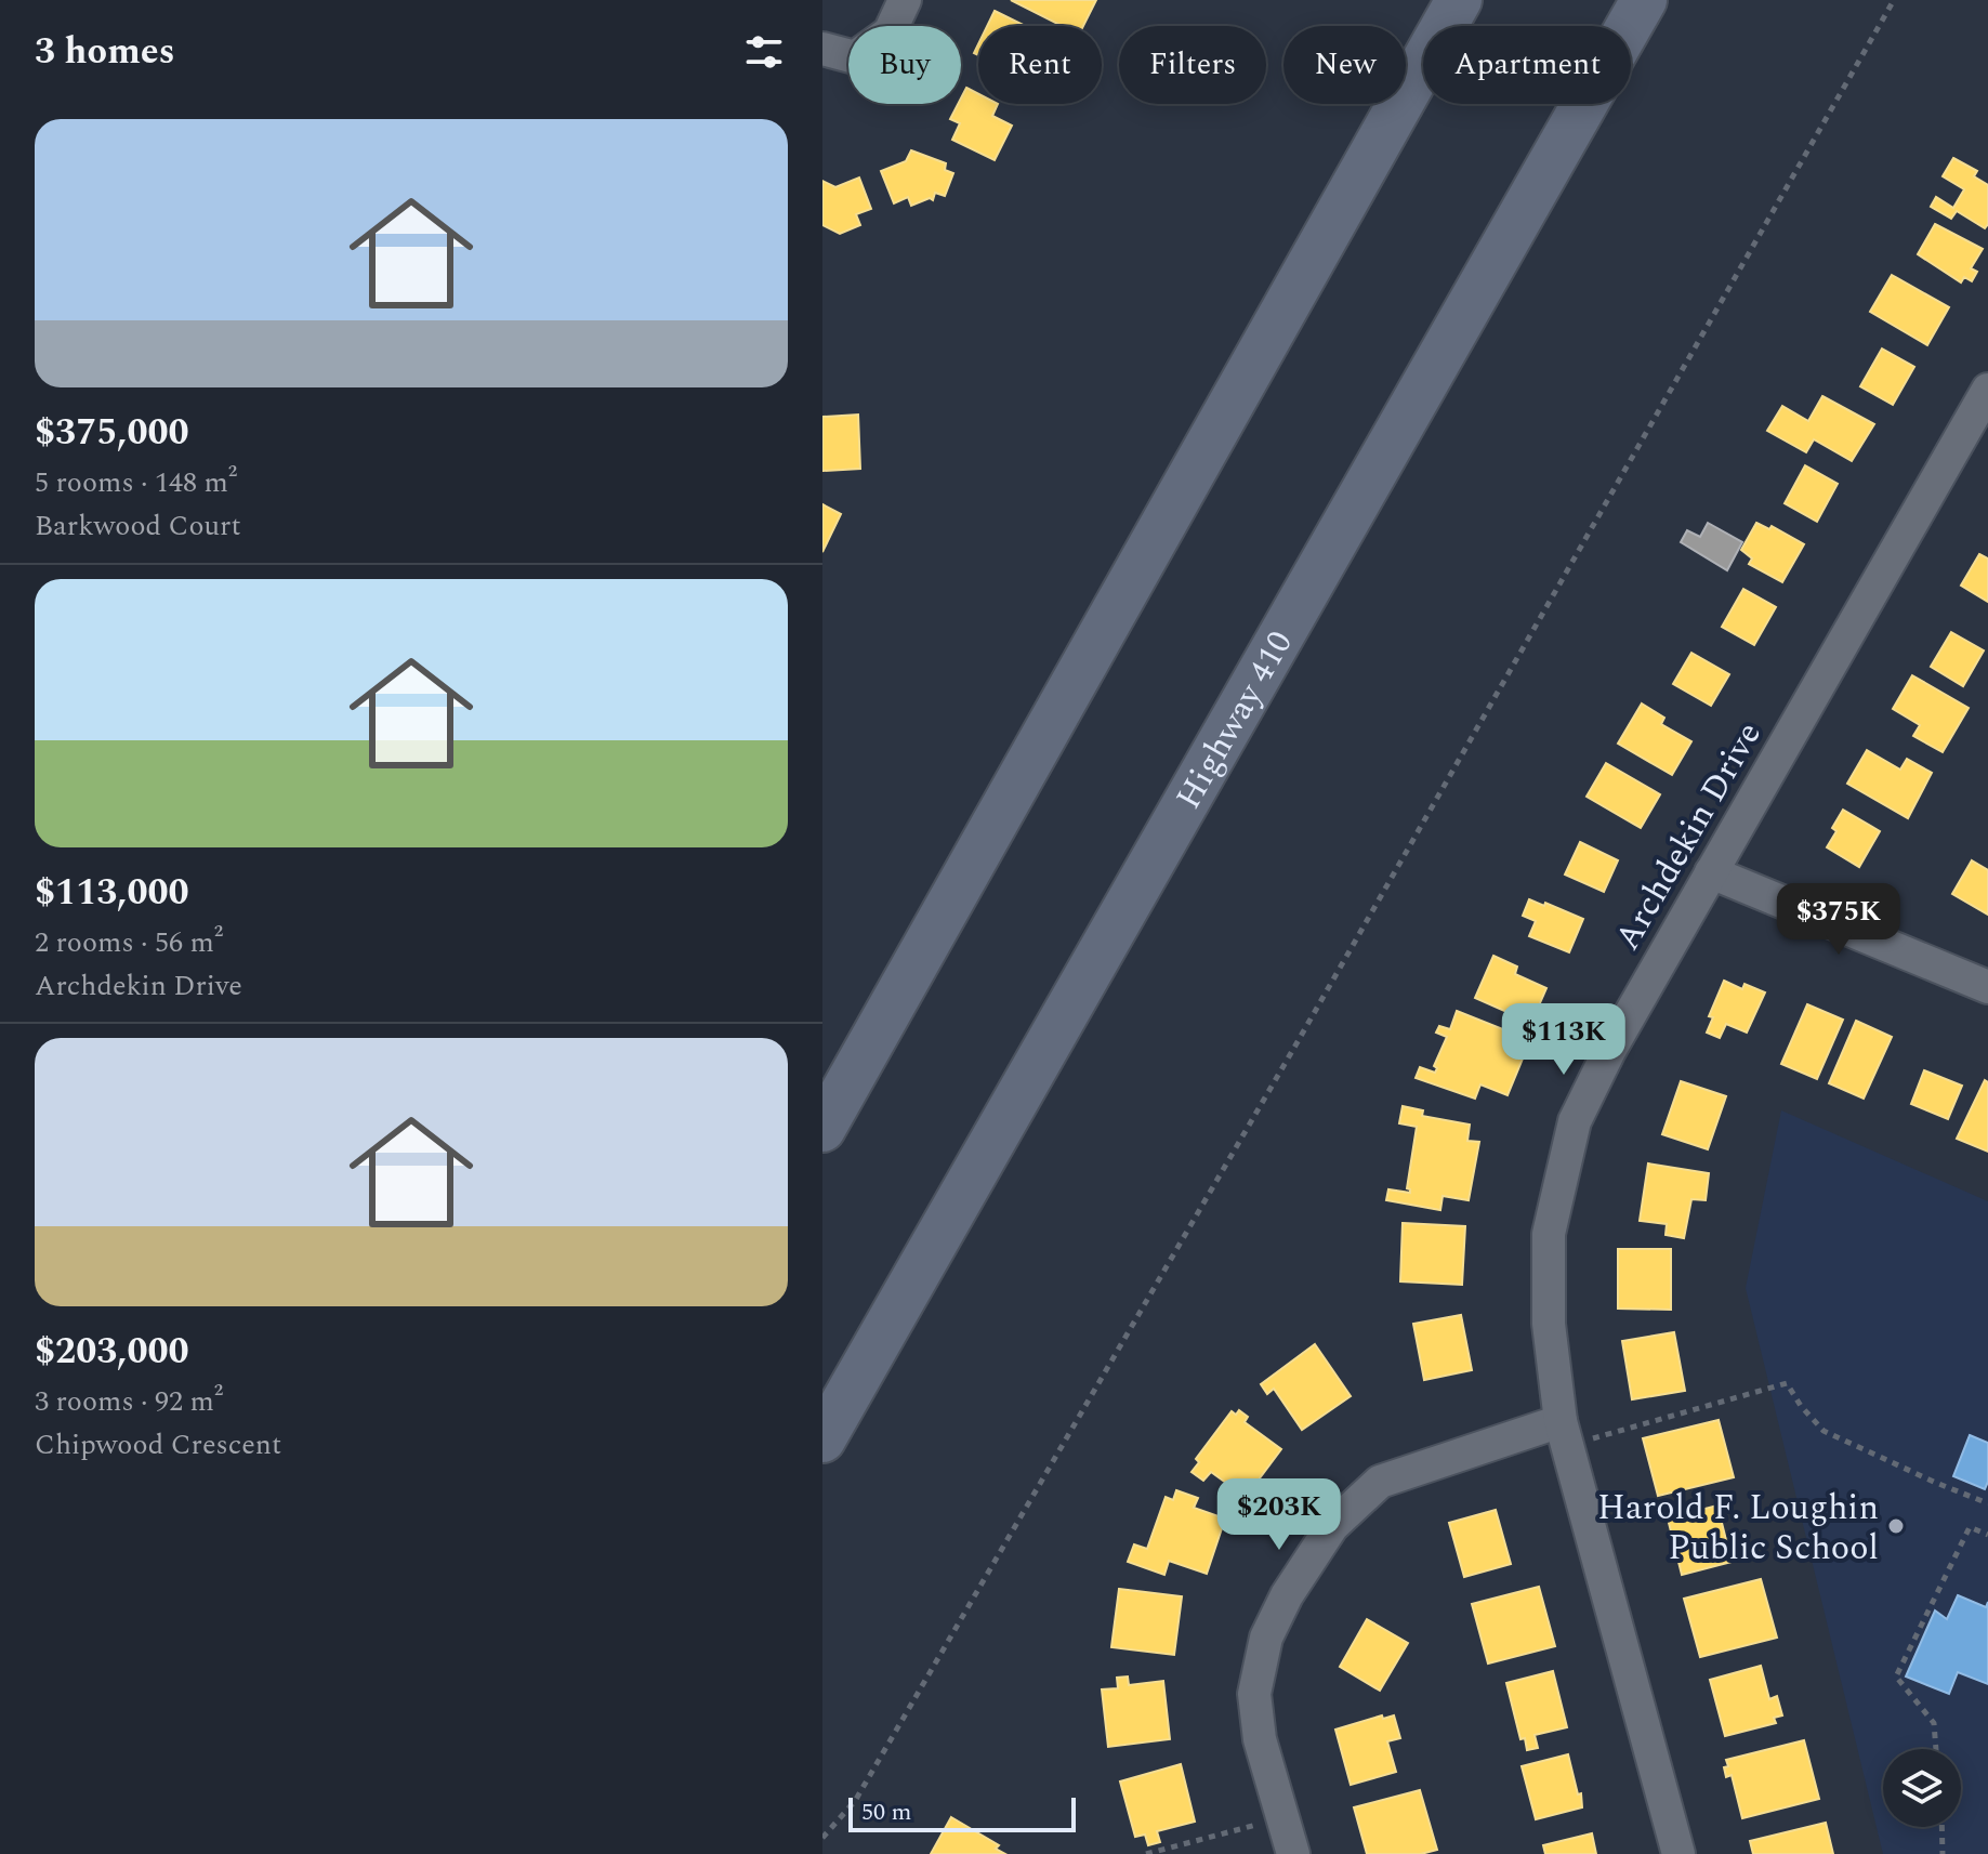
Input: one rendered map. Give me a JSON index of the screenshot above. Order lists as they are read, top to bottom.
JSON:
{
  "streets": {
    "highway": ["Highway 410"],
    "street": ["Archdekin Drive"]
  },
  "places": ["Harold F. Loughin Public School"],
  "scale_bar": "50 m",
  "page": {
    "heading": "3 homes",
    "chip": [
      "Buy",
      "Rent",
      "Filters",
      "New",
      "Apartment"
    ],
    "list": [
      {
        "name": "$375,000",
        "note": "5 rooms · 148 m² · Barkwood Court"
      },
      {
        "name": "$113,000",
        "note": "2 rooms · 56 m² · Archdekin Drive"
      },
      {
        "name": "$203,000",
        "note": "3 rooms · 92 m² · Chipwood Crescent"
      }
    ],
    "price": ["$375K", "$113K", "$203K"],
    "scale": "50 m"
  }
}
